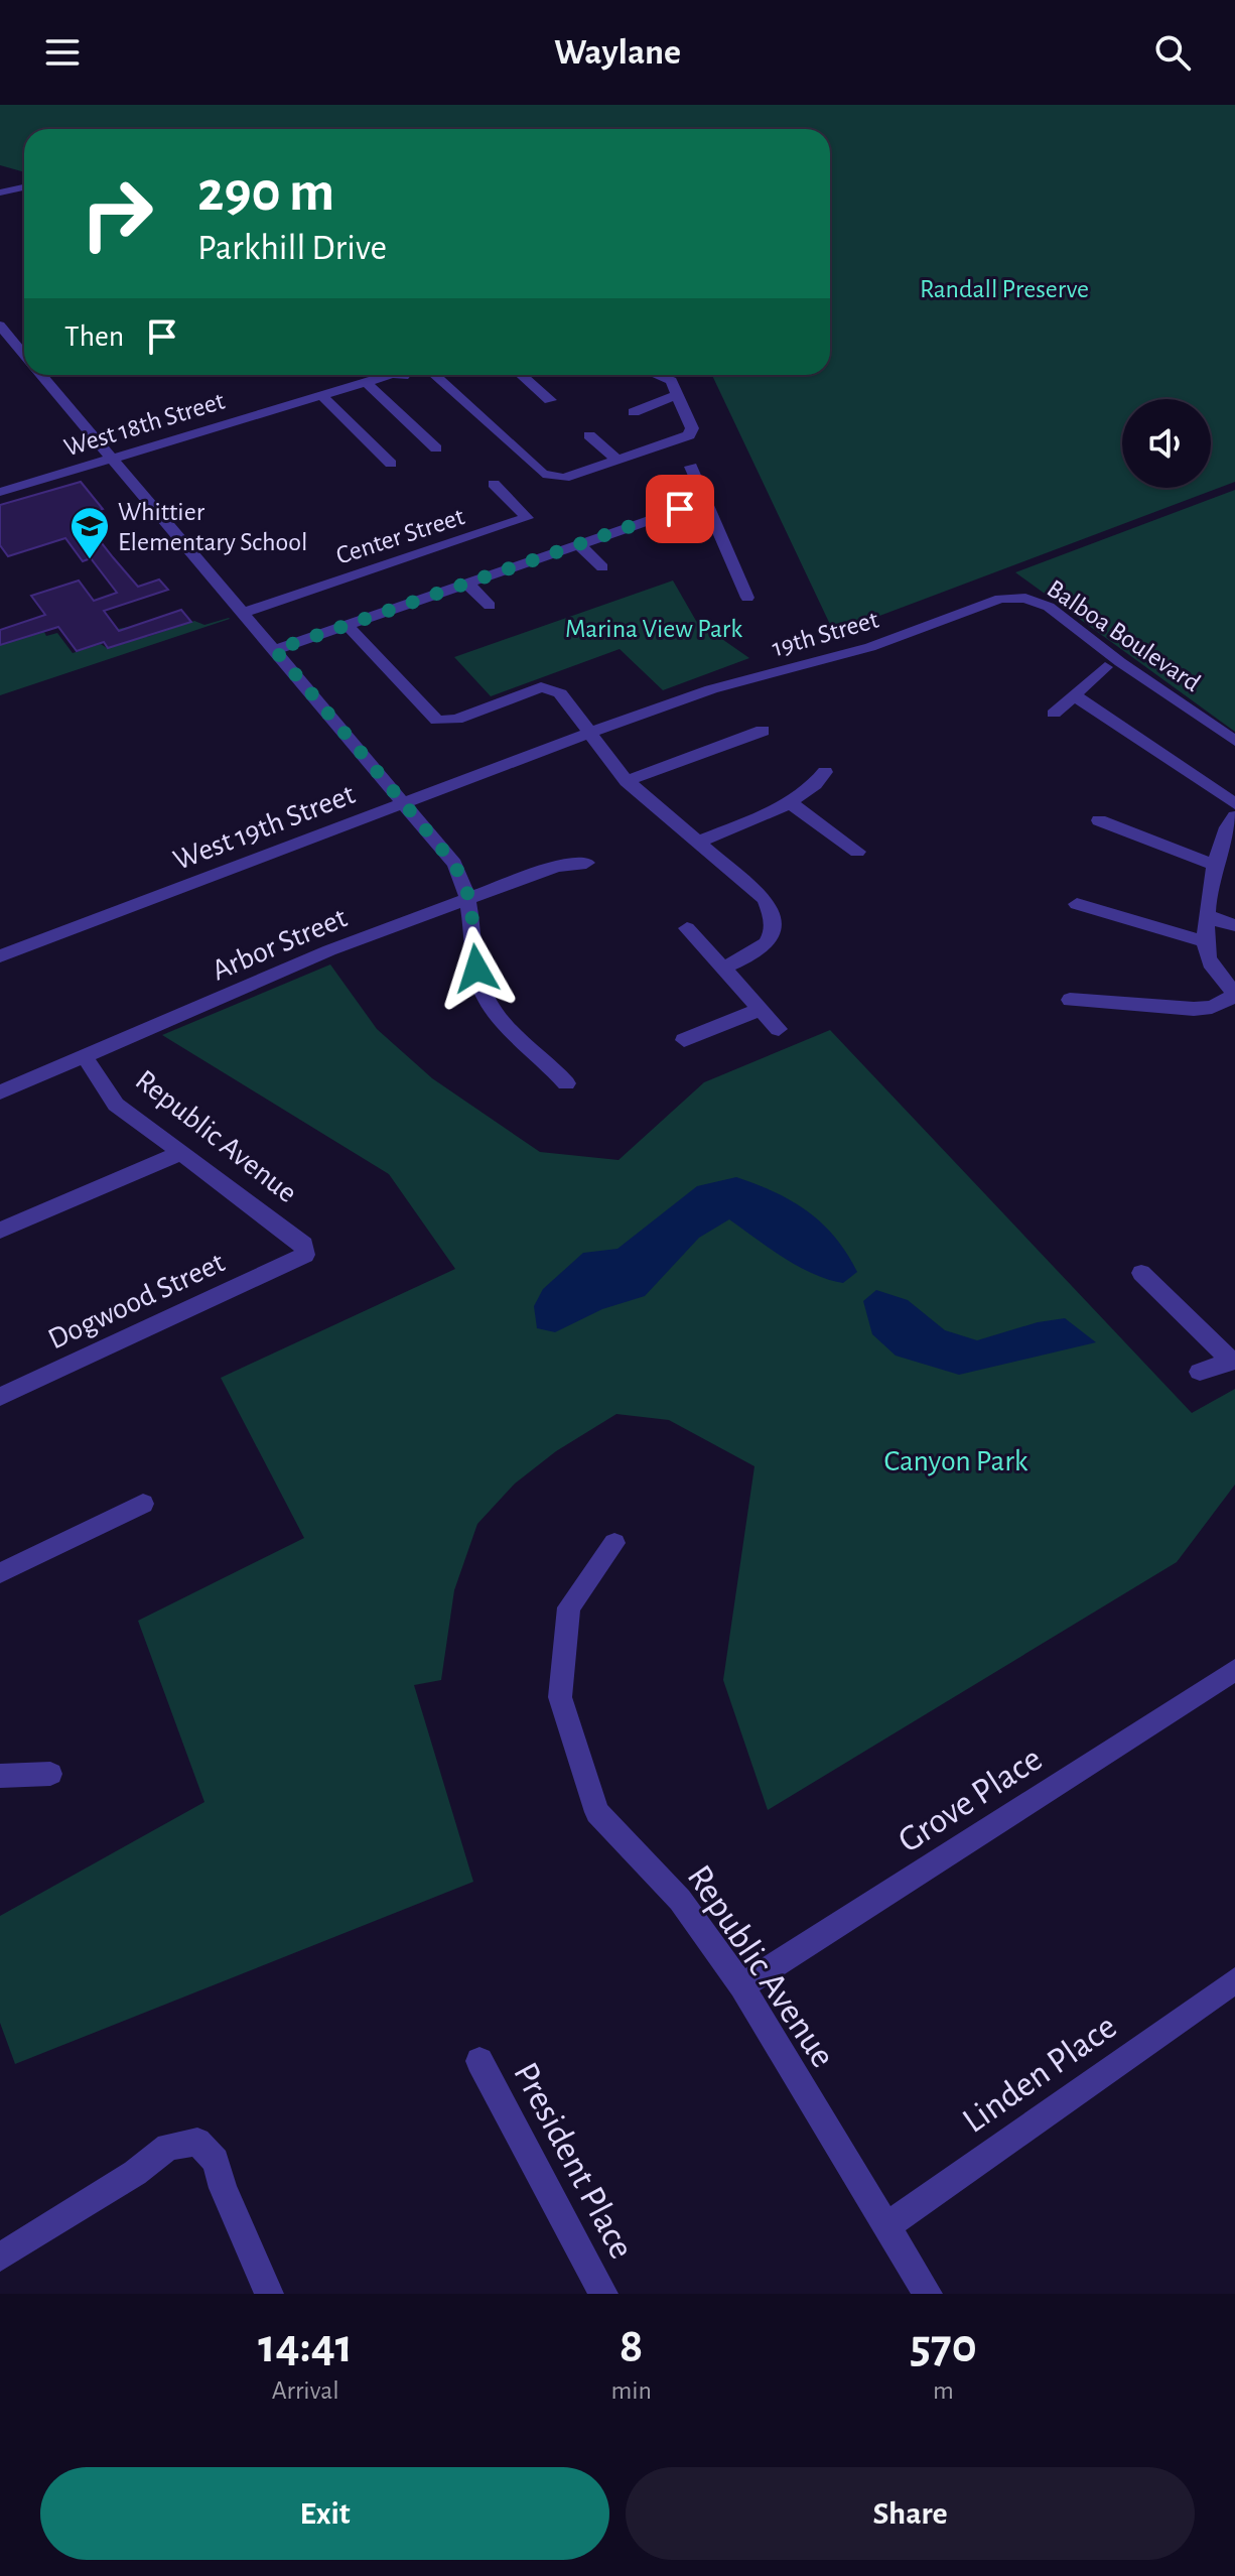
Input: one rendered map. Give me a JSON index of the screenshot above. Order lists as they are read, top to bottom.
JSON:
{
  "streets": {
    "street": [
      "West 18th Street",
      "Center Street",
      "19th Street",
      "Balboa Boulevard",
      "West 19th Street",
      "Arbor Street",
      "Republic Avenue",
      "Dogwood Street",
      "Grove Place",
      "Linden Place",
      "President Place"
    ]
  },
  "crossings": [
    ["19th Street", "Balboa Boulevard"],
    ["19th Street", "West 19th Street"],
    ["Arbor Street", "Republic Avenue"],
    ["Republic Avenue", "Dogwood Street"],
    ["Republic Avenue", "Grove Place"],
    ["Republic Avenue", "Linden Place"]
  ],
  "parks": ["Randall Preserve", "Marina View Park", "Canyon Park"],
  "places": {
    "school or university": ["Whittier Elementary School"]
  },
  "page": {
    "header": "Waylane",
    "turn": ["290 m", "Parkhill Drive"],
    "then": "Then",
    "eta": [
      "14:41",
      "Arrival",
      "8",
      "min",
      "570",
      "m"
    ],
    "buttons": ["Exit", "Share"]
  }
}
